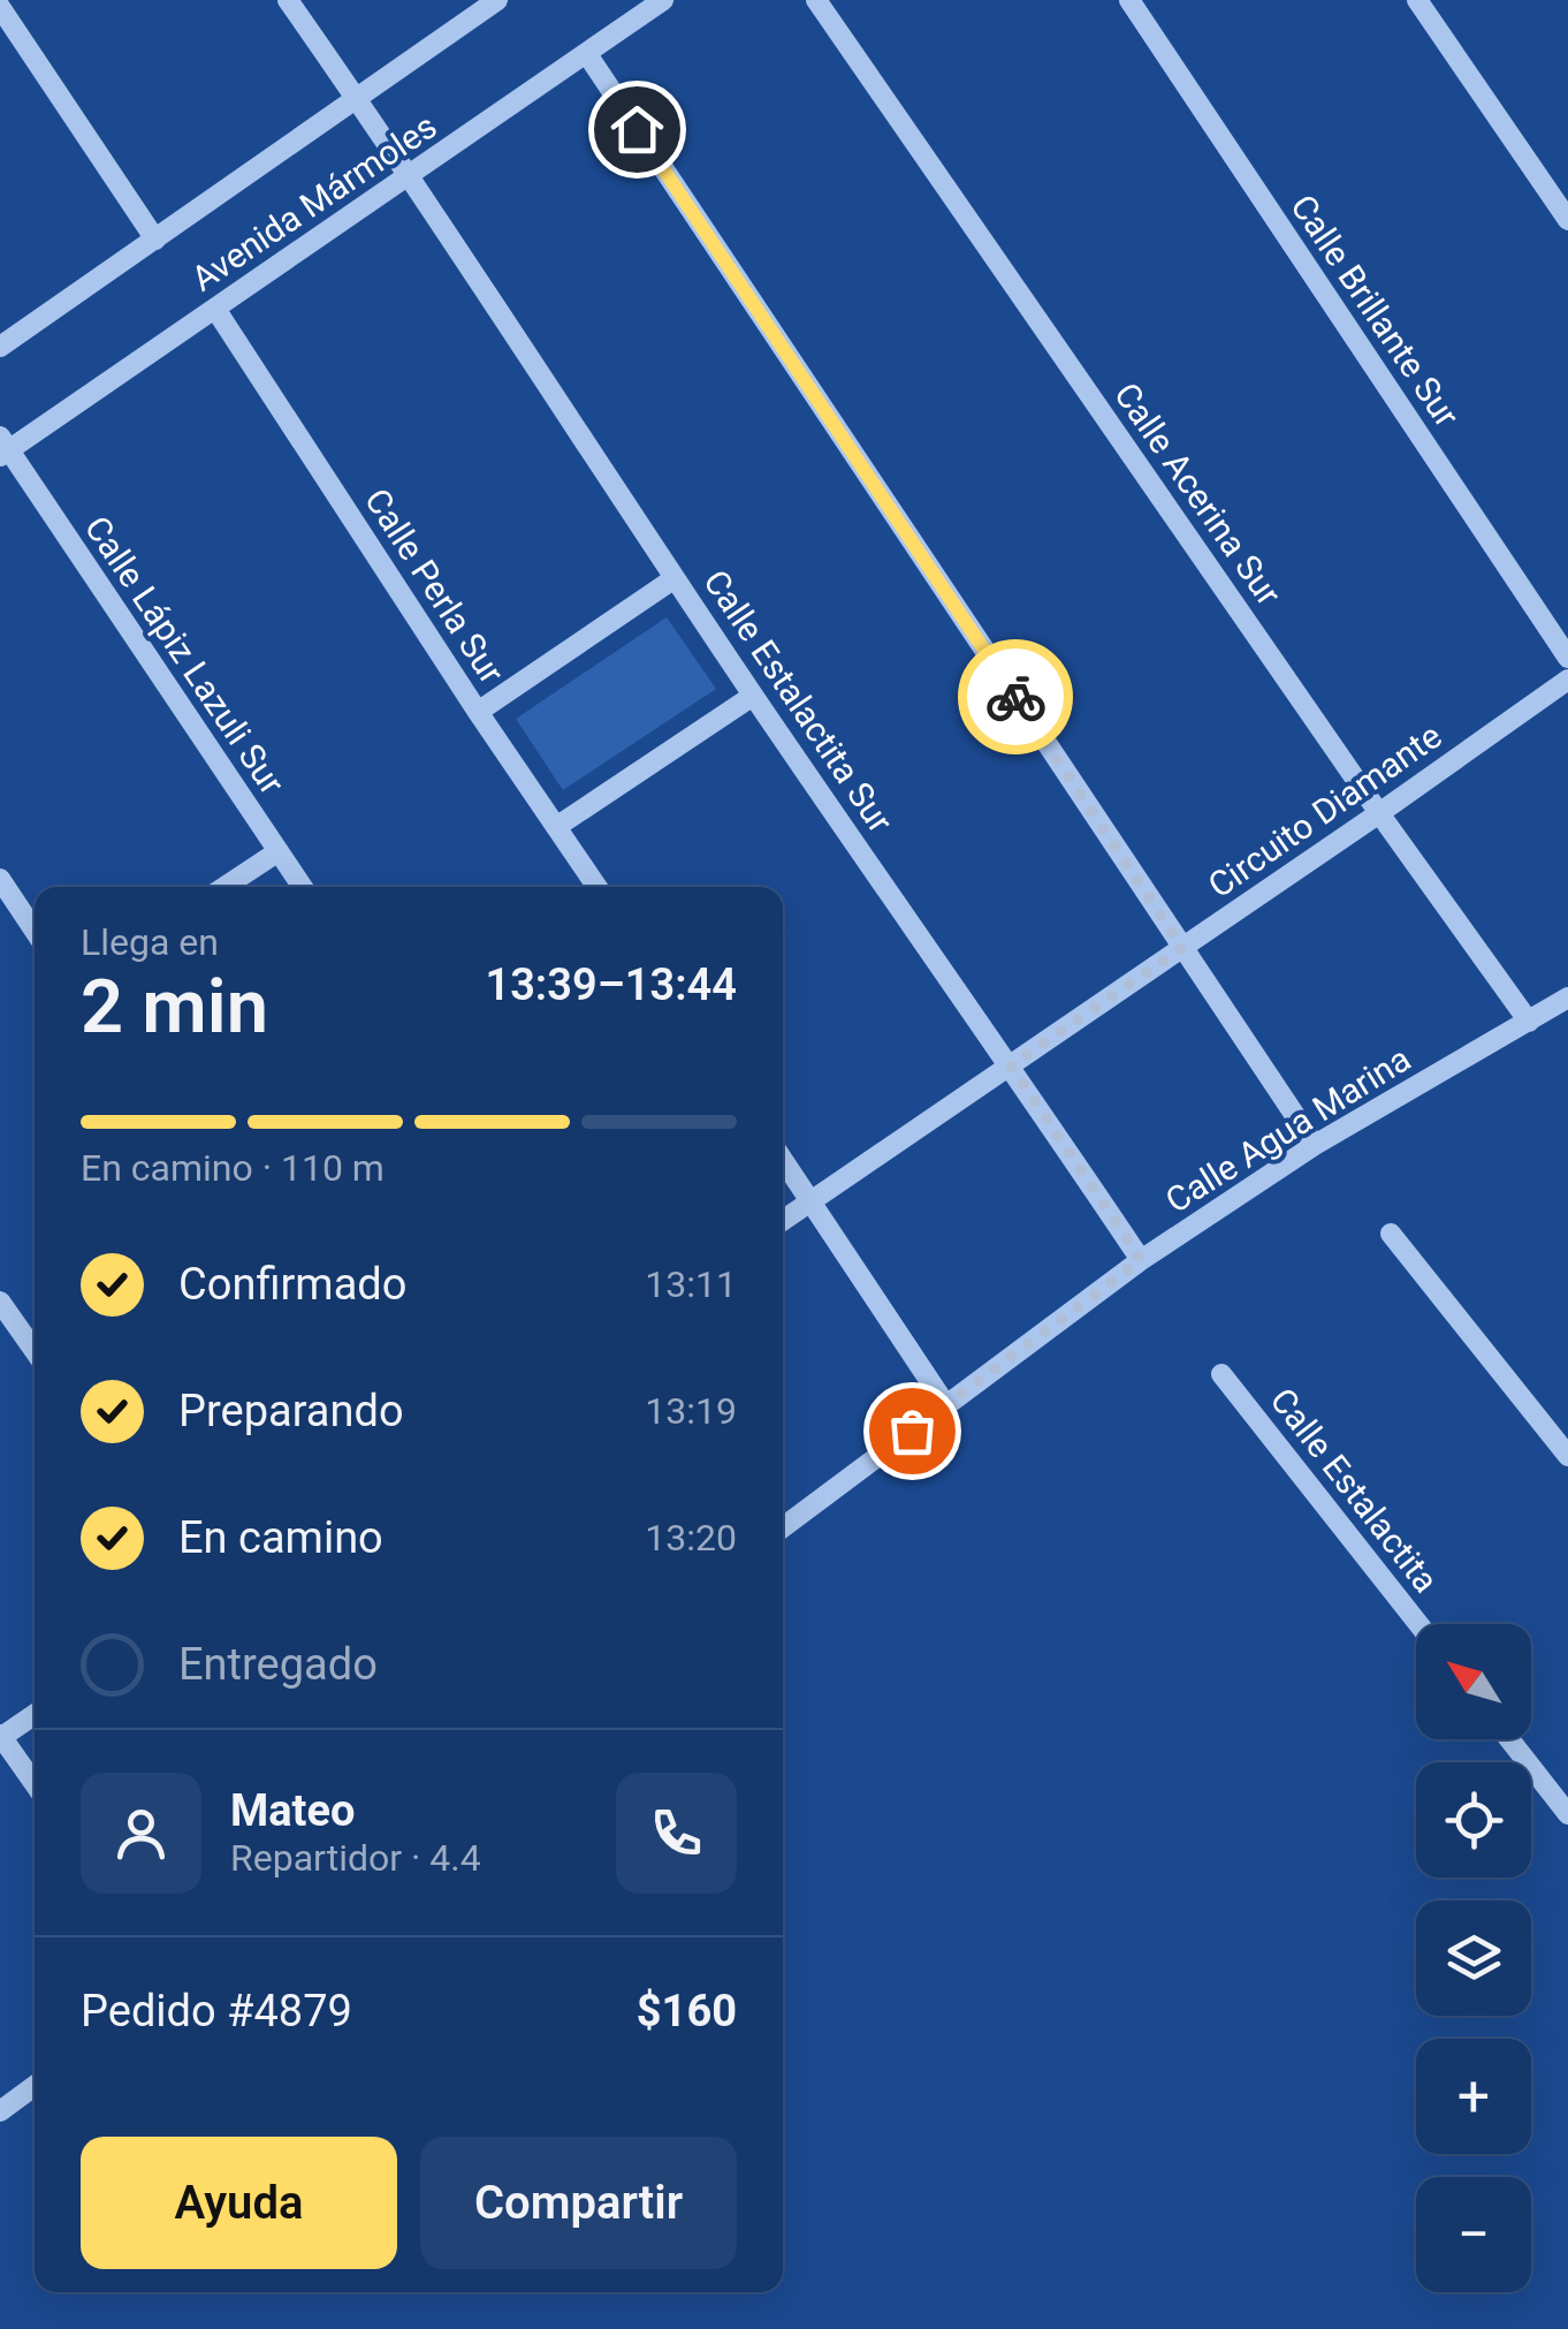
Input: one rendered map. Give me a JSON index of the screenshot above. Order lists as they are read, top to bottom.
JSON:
{
  "streets": {
    "street": [
      "Avenida Mármoles",
      "Calle Brillante Sur",
      "Calle Acerina Sur",
      "Calle Perla Sur",
      "Calle Lápiz Lazuli Sur",
      "Calle Estalactita Sur",
      "Circuito Diamante",
      "Calle Agua Marina",
      "Calle Estalactita"
    ]
  },
  "crossings": [
    ["Avenida Mármoles", "Calle Perla Sur"],
    ["Avenida Mármoles", "Calle Lápiz Lazuli Sur"],
    ["Avenida Mármoles", "Calle Estalactita Sur"],
    ["Calle Acerina Sur", "Circuito Diamante"],
    ["Calle Acerina Sur", "Calle Agua Marina"],
    ["Calle Estalactita Sur", "Circuito Diamante"],
    ["Calle Estalactita Sur", "Calle Agua Marina"]
  ],
  "north": "top left",
  "page": {
    "heading": ["2 min", "Llega en", "13:39–13:44"],
    "panel": [
      "Mateo",
      "Repartidor · 4.4",
      "Pedido #4879",
      "$160"
    ],
    "bar": "En camino · 110 m",
    "list": [
      ["Confirmado", "13:11"],
      ["Preparando", "13:19"],
      ["En camino", "13:20"],
      "Entregado"
    ],
    "map_buttons": ["+", "−"],
    "buttons": ["Ayuda", "Compartir"]
  }
}
